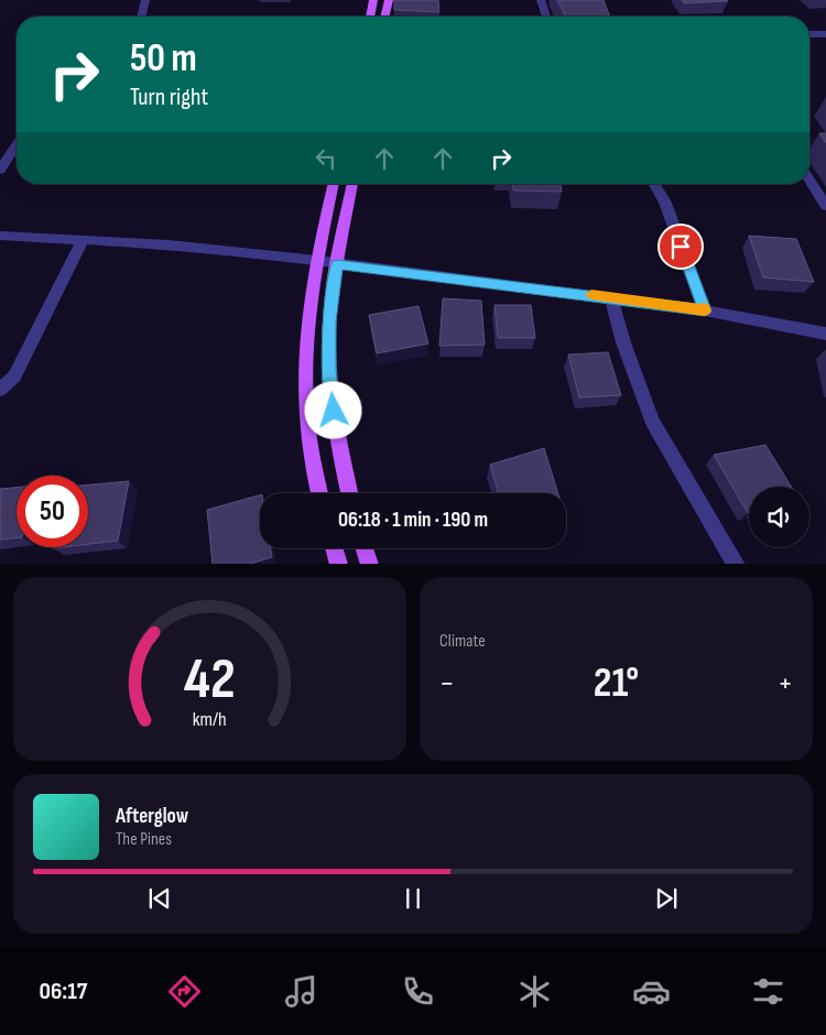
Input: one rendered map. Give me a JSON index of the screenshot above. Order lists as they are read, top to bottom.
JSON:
{
  "page": {
    "turn": ["50 m", "Turn right"],
    "limit": "50",
    "trip": "06:18 · 1 min · 190 m",
    "tile": "Climate",
    "heat": ["−", "21°", "+"],
    "song": ["Afterglow", "The Pines"],
    "tabs": "06:17",
    "gauge": ["42", "km/h"]
  }
}
